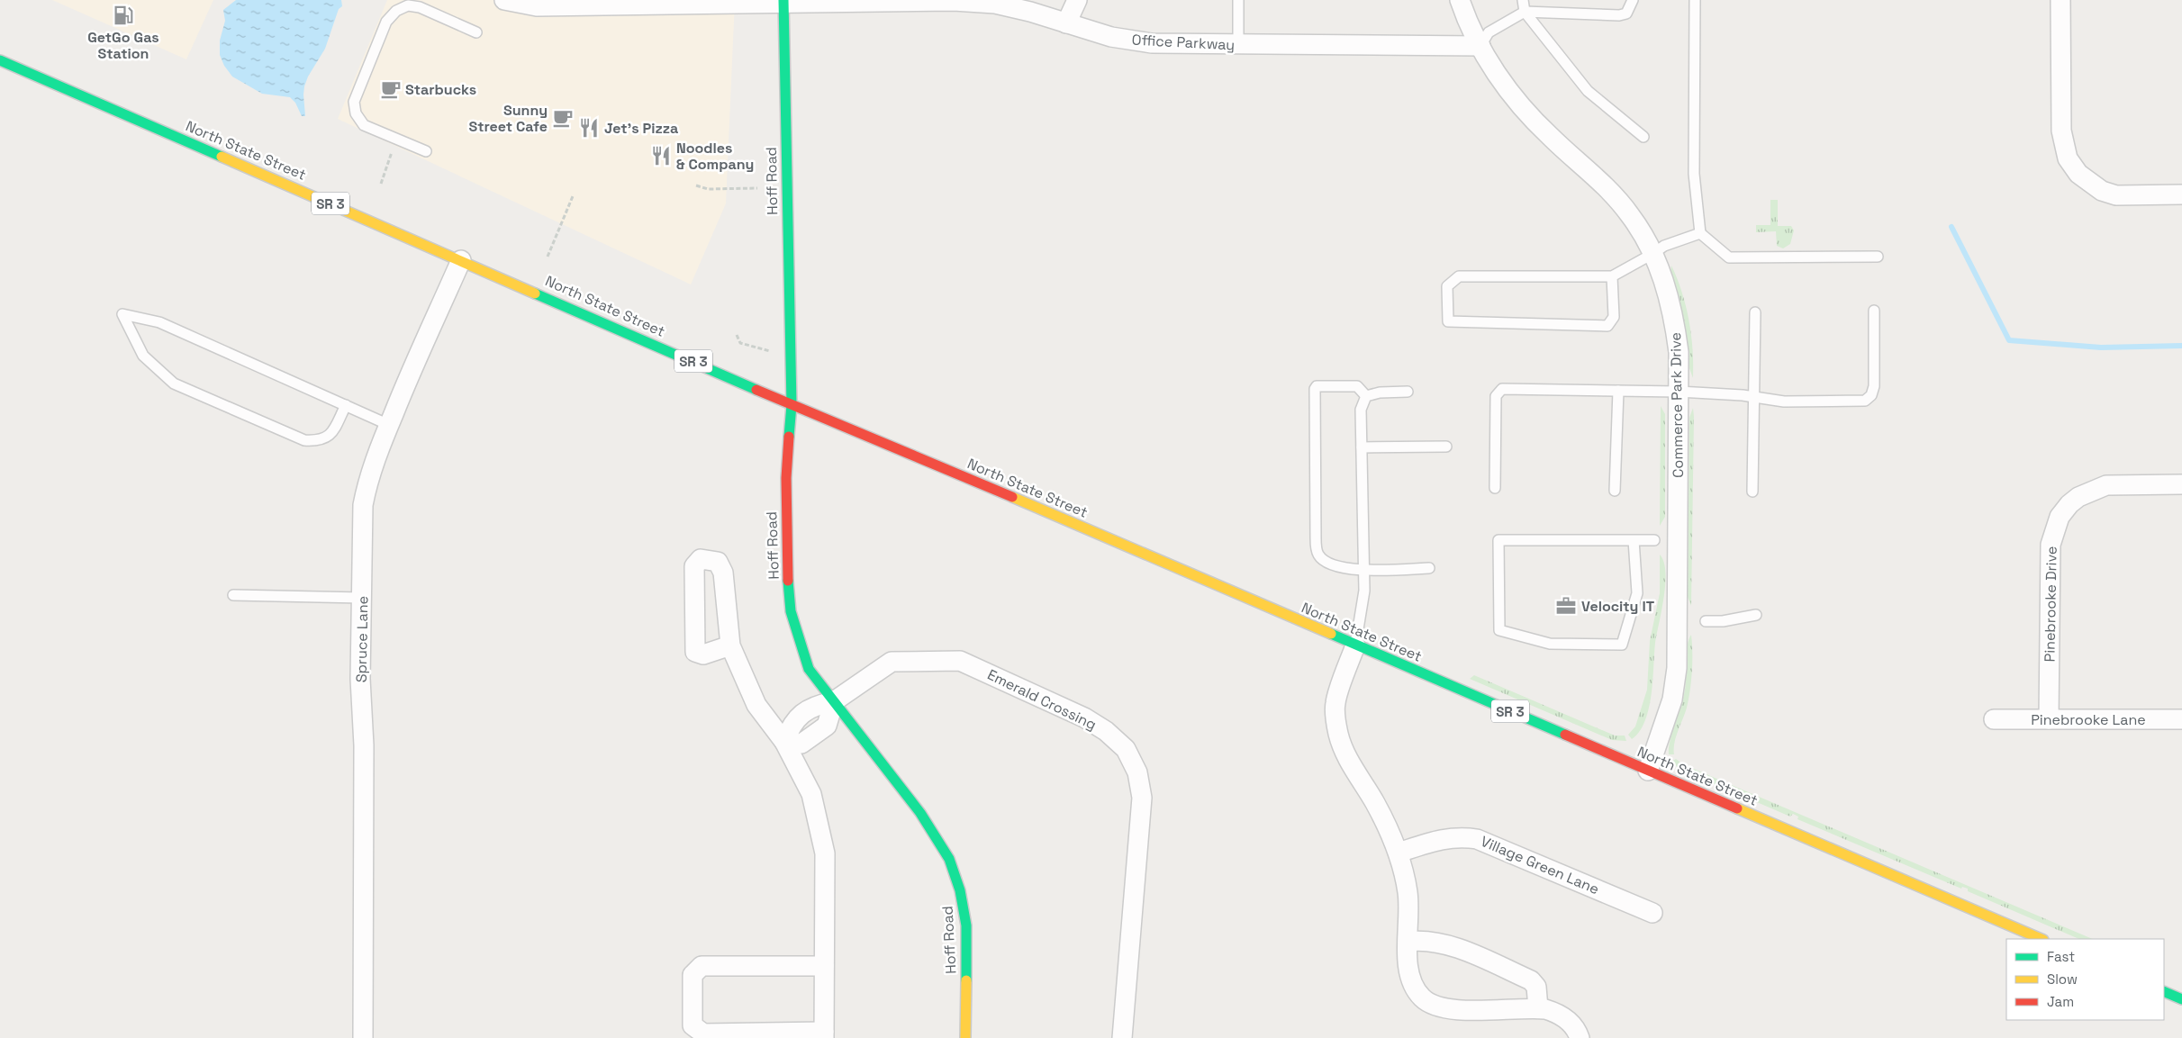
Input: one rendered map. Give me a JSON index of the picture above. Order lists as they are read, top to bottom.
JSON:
{
  "streets": {
    "main road": ["North State Street", "Hoff Road", "SR 3"],
    "street": [
      "Office Parkway",
      "Commerce Park Drive",
      "Pinebrooke Drive",
      "Spruce Lane",
      "Emerald Crossing",
      "Pinebrooke Lane",
      "Village Green Lane"
    ]
  },
  "crossings": [
    ["Office Parkway", "Hoff Road"],
    ["Office Parkway", "Commerce Park Drive"],
    ["North State Street", "Hoff Road"],
    ["North State Street", "Commerce Park Drive"],
    ["North State Street", "Spruce Lane"],
    ["Hoff Road", "Emerald Crossing"],
    ["Pinebrooke Drive", "Pinebrooke Lane"]
  ],
  "places": {
    "fuel station": ["GetGo Gas Station"],
    "cafe": ["Starbucks", "Sunny Street Cafe"],
    "restaurant": ["Jet's Pizza", "Noodles & Company"],
    "office": ["Velocity IT"]
  },
  "legend": ["Fast", "Slow", "Jam"]
}
